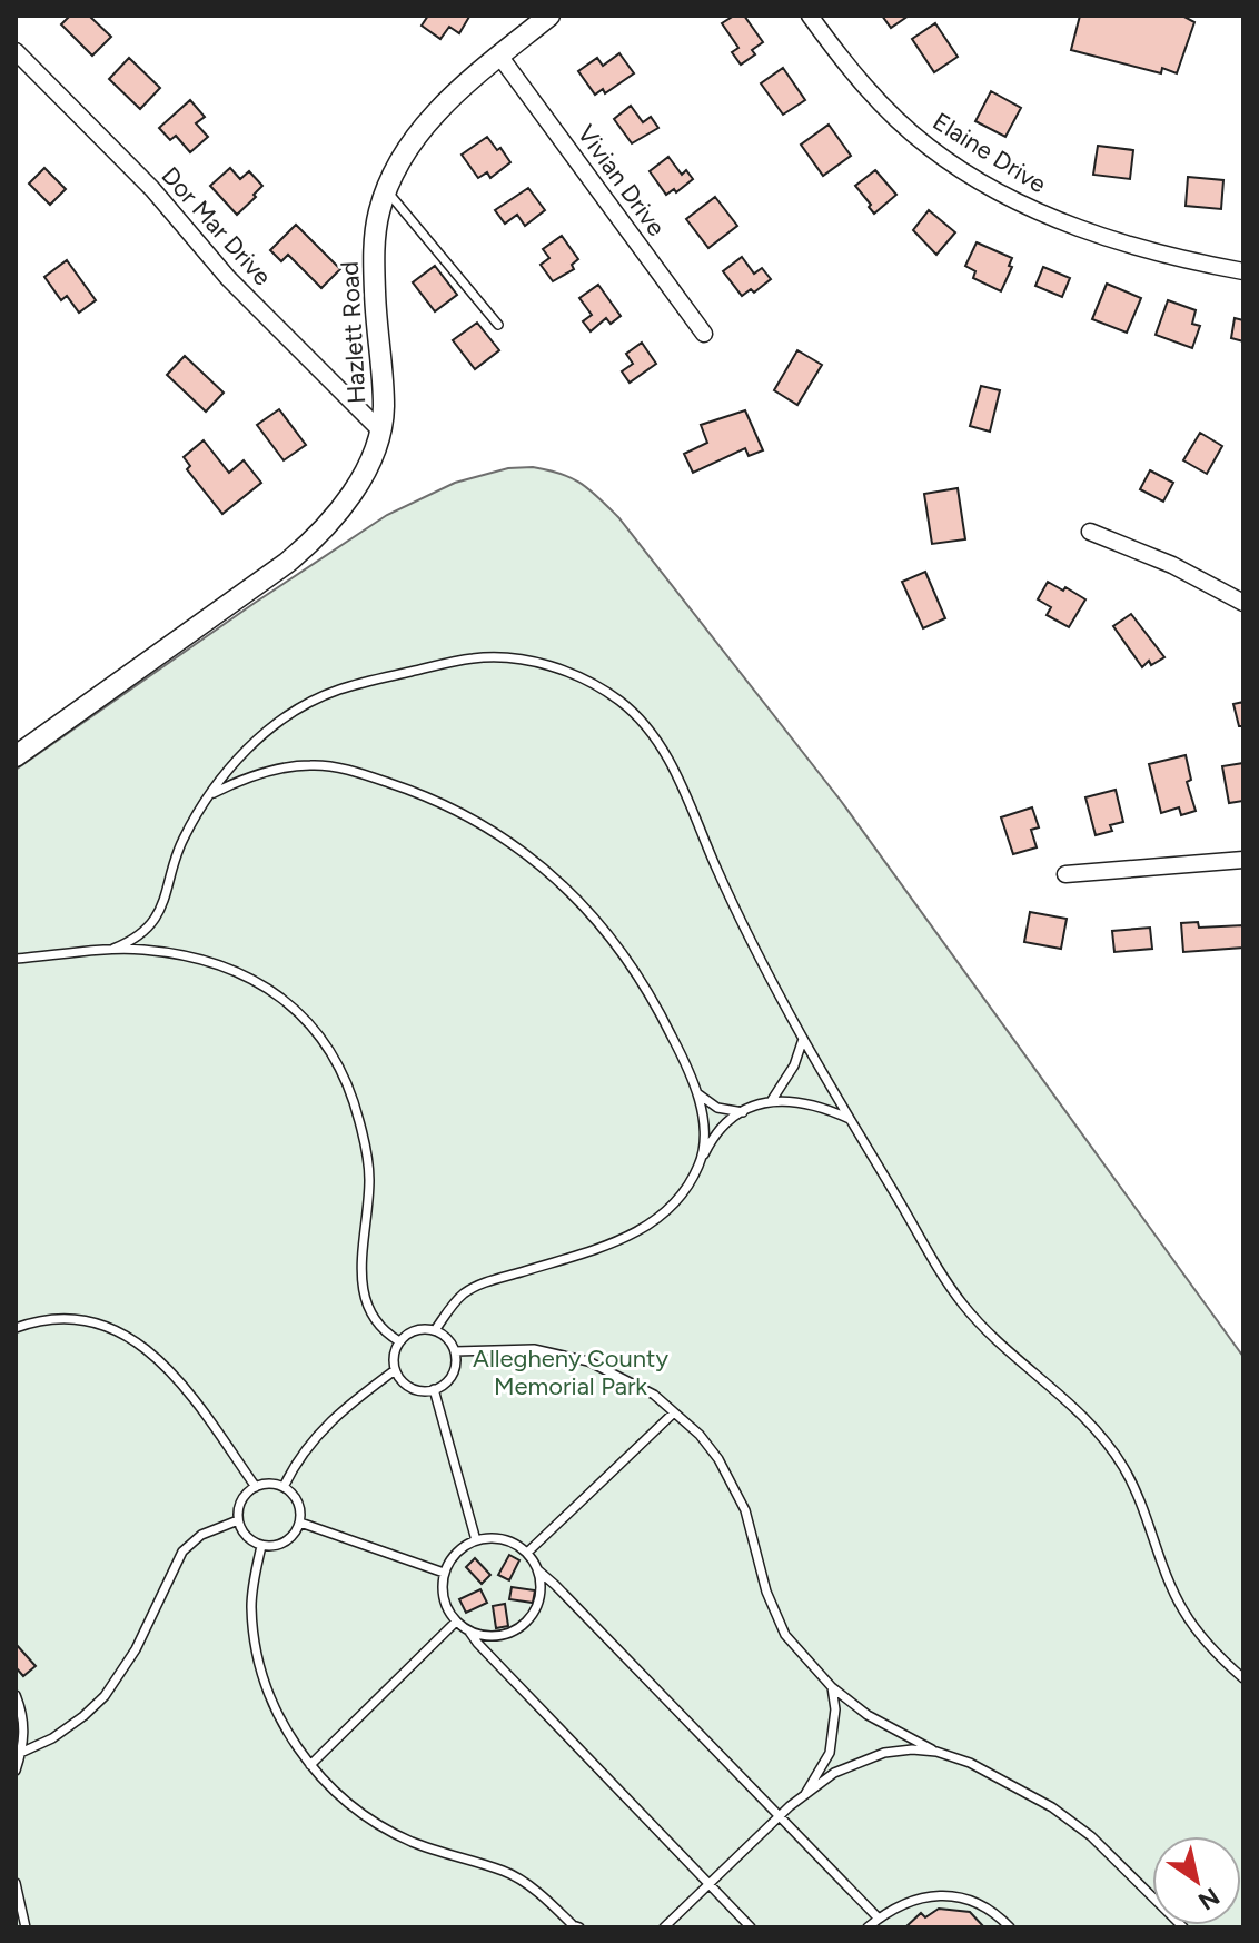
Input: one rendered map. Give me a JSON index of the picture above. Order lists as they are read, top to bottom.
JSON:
{
  "streets": {
    "street": [
      "Elaine Drive",
      "Vivian Drive",
      "Dor Mar Drive",
      "Hazlett Road"
    ]
  },
  "crossings": [
    ["Vivian Drive", "Hazlett Road"],
    ["Dor Mar Drive", "Hazlett Road"]
  ],
  "parks": ["Allegheny County Memorial Park"],
  "north": "bottom right"
}
